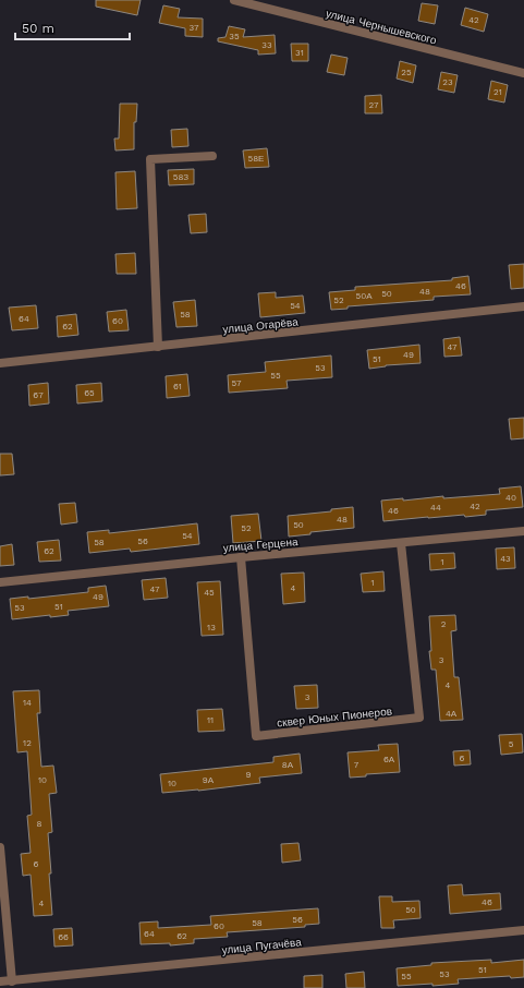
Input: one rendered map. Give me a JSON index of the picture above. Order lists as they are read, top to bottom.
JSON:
{
  "streets": {
    "street": [
      "улица Чернышевского",
      "улица Огарёва",
      "улица Герцена",
      "сквер Юных Пионеров",
      "улица Пугачёва"
    ]
  },
  "crossings": [
    ["улица Герцена", "сквер Юных Пионеров"]
  ],
  "house_numbers": [
    "42",
    "37",
    "35",
    "33",
    "31",
    "25",
    "23",
    "21",
    "27",
    "58Е",
    "58З",
    "46",
    "48",
    "50",
    "50А",
    "52",
    "54",
    "58",
    "64",
    "60",
    "62",
    "47",
    "49",
    "51",
    "53",
    "55",
    "57",
    "61",
    "65",
    "67",
    "40",
    "42",
    "44",
    "46",
    "48",
    "50",
    "52",
    "54",
    "56",
    "58",
    "62",
    "43",
    "1",
    "1",
    "4",
    "47",
    "45",
    "49",
    "51",
    "53",
    "2",
    "13",
    "3",
    "4",
    "3",
    "14",
    "4А",
    "11",
    "12",
    "5",
    "6",
    "6А",
    "8А",
    "7",
    "9",
    "10",
    "9А",
    "10",
    "8",
    "6",
    "46",
    "4",
    "50",
    "56",
    "58",
    "60",
    "64",
    "62",
    "66",
    "51",
    "53",
    "55"
  ],
  "scale_bar": "50 m"
}
